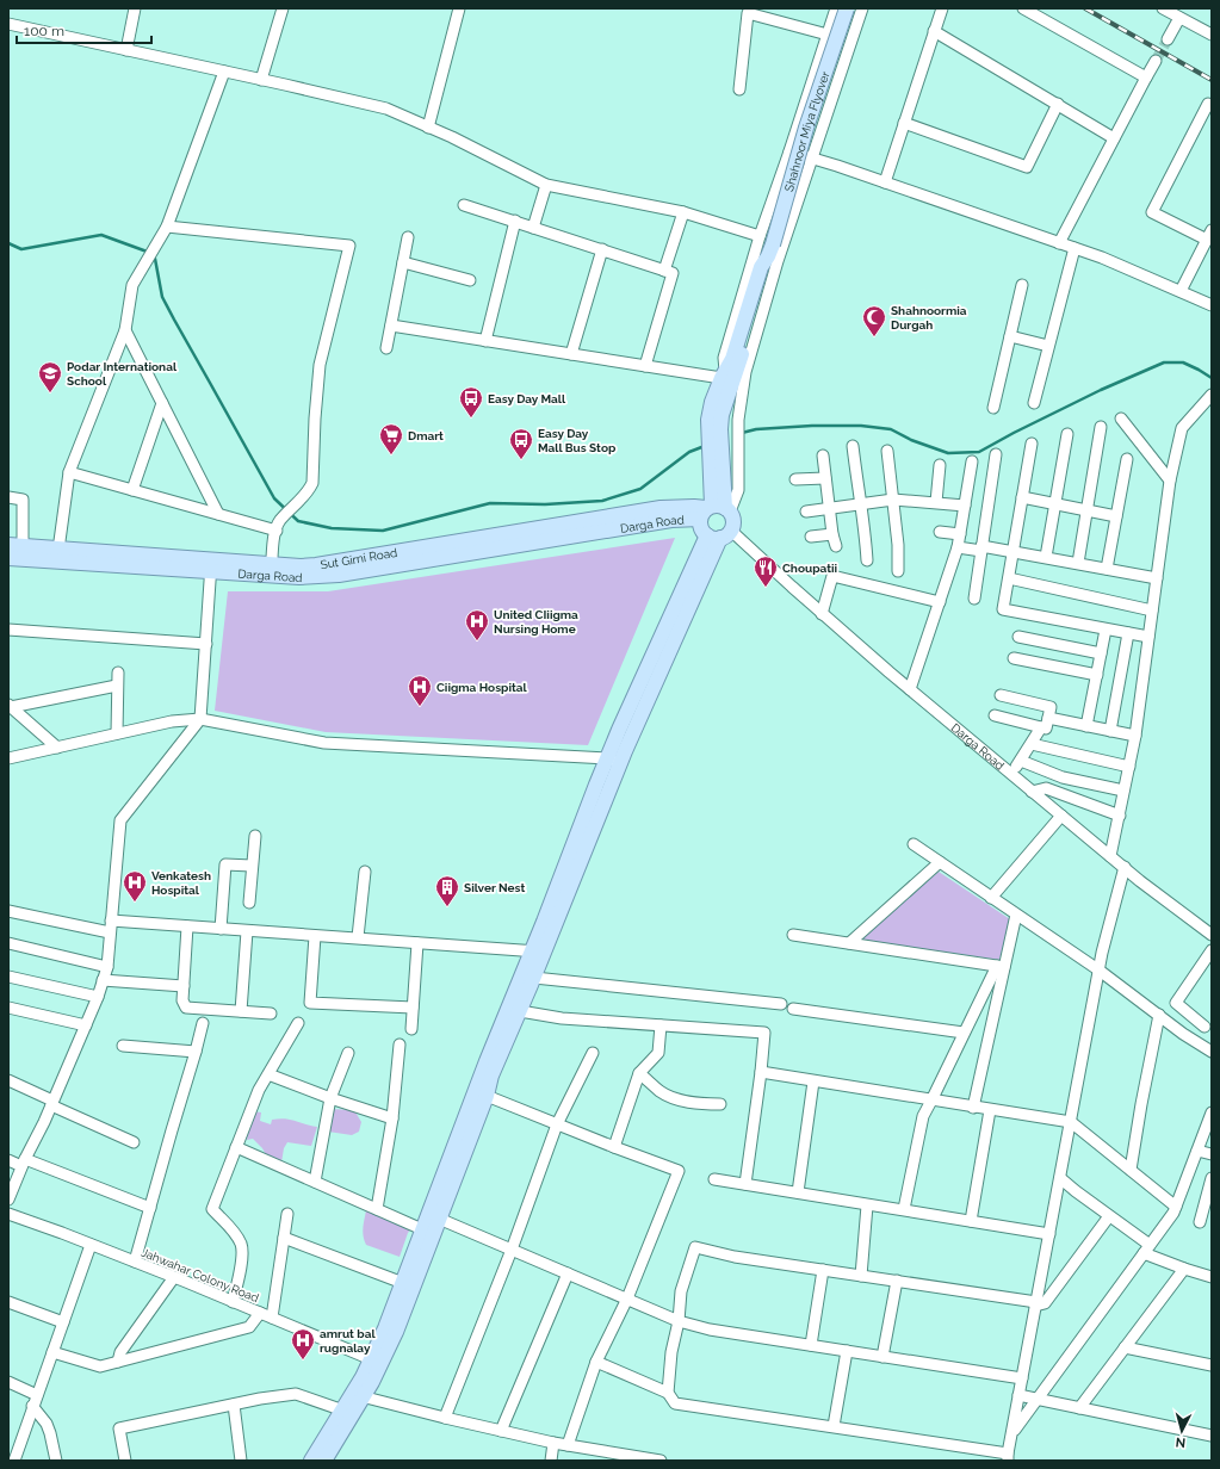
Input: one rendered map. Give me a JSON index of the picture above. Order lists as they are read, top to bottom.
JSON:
{
  "streets": {
    "main road": ["Shahnoor Miya Flyover", "Darga Road"],
    "street": ["Jahwahar Colony Road"]
  },
  "crossings": [
    ["Shahnoor Miya Flyover", "Darga Road"]
  ],
  "places": {
    "mosque": ["Shahnoormia Durgah"],
    "school or university": ["Podar International School"],
    "bus stop": ["Easy Day Mall", "Easy Day Mall Bus Stop"],
    "supermarket": ["Dmart"],
    "restaurant": ["Choupatii"],
    "hospital": [
      "United CIiigma Nursing Home",
      "Ciigma Hospital",
      "Venkatesh Hospital",
      "amrut bal rugnalay"
    ],
    "building": ["Silver Nest"]
  },
  "scale_bar": "100 m",
  "north": "bottom"
}
